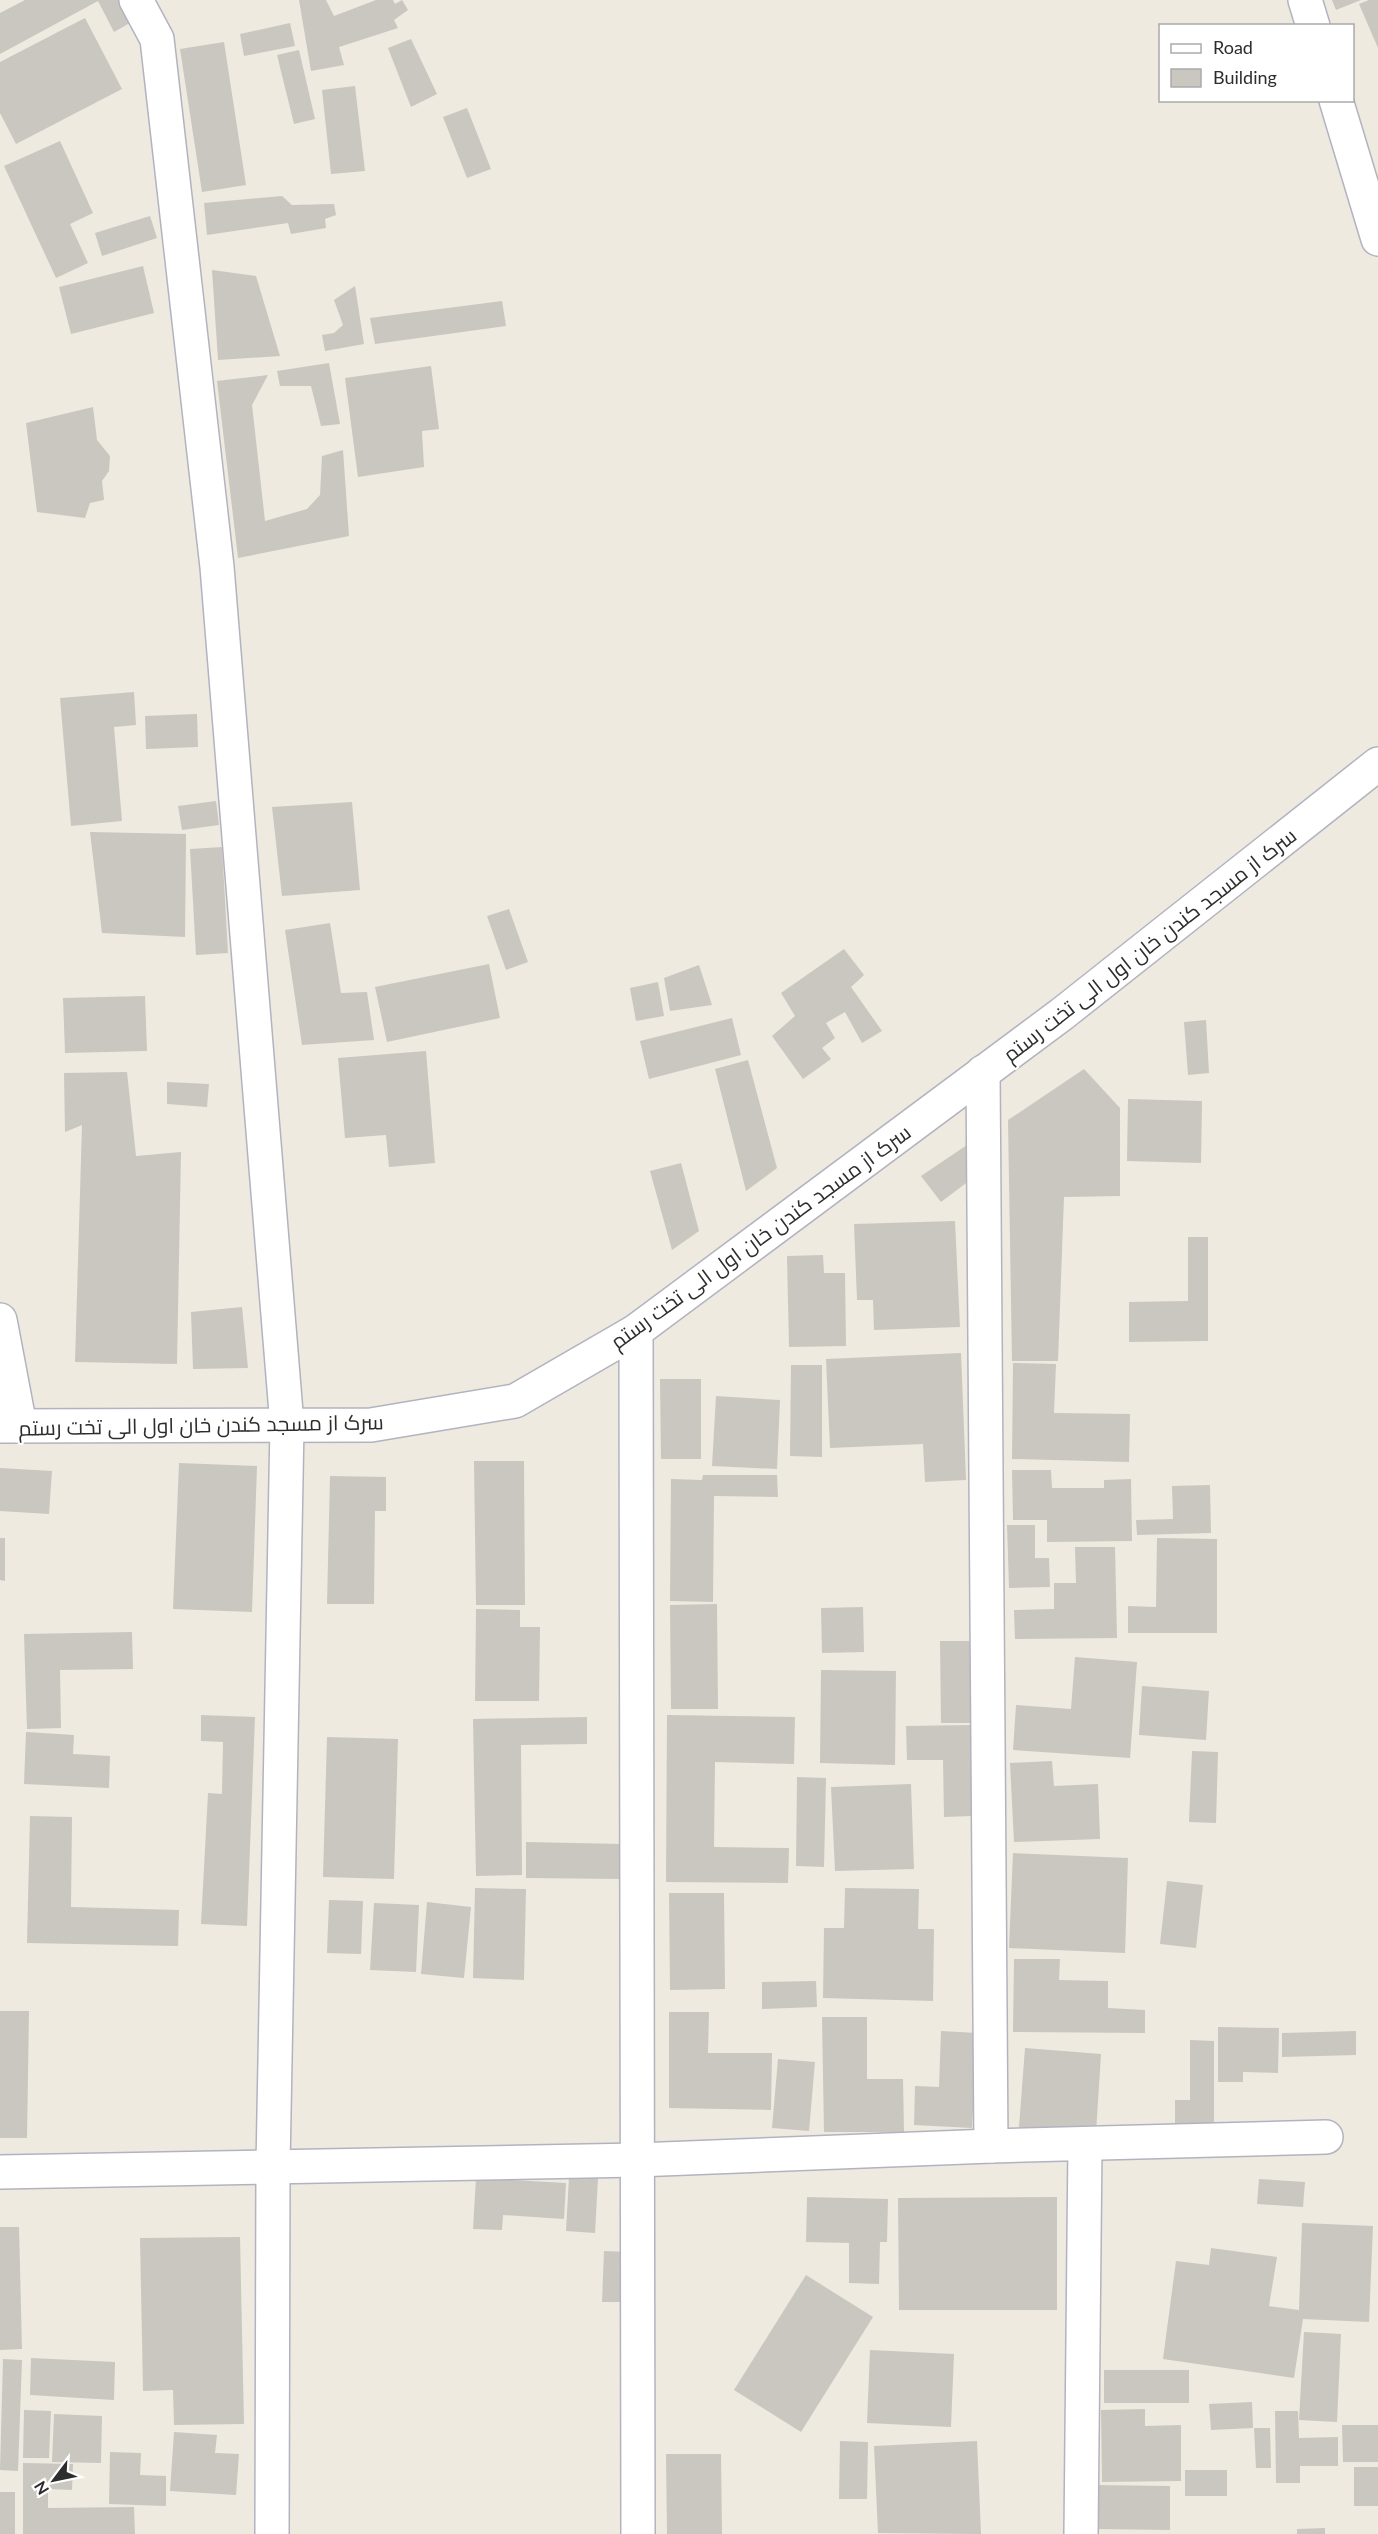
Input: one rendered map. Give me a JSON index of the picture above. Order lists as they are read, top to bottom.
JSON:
{
  "streets": {
    "street": ["سرک از مسجد کندن خان اول الی تخت رستم"]
  },
  "legend": ["Road", "Building"],
  "north": "bottom left"
}
